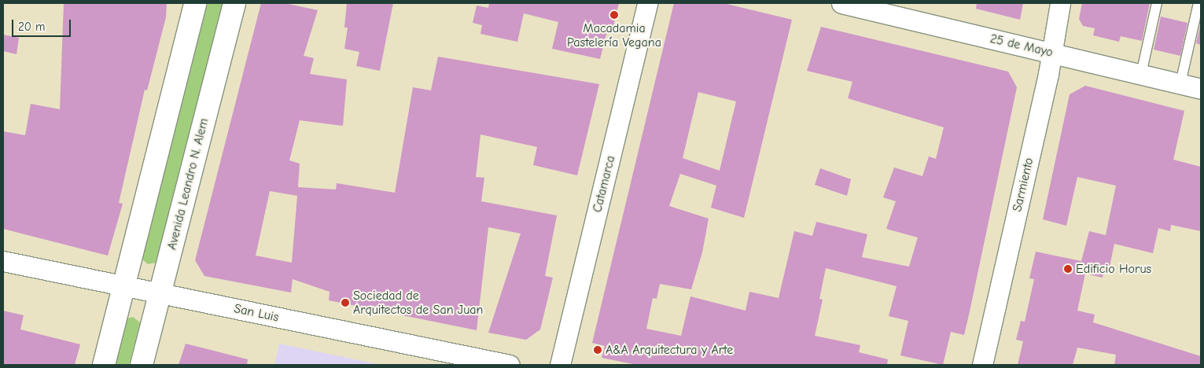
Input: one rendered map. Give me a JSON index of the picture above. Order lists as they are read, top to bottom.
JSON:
{
  "streets": {
    "street": [
      "25 de Mayo",
      "Avenida Leandro N. Alem",
      "Catamarca",
      "Sarmiento",
      "San Luis"
    ]
  },
  "crossings": [
    ["25 de Mayo", "Sarmiento"],
    ["Avenida Leandro N. Alem", "San Luis"]
  ],
  "places": [
    "Macadamia Pastelería Vegana",
    "Edificio Horus",
    "Sociedad de Arquitectos de San Juan",
    "A&A Arquitectura y Arte"
  ],
  "scale_bar": "20 m"
}
